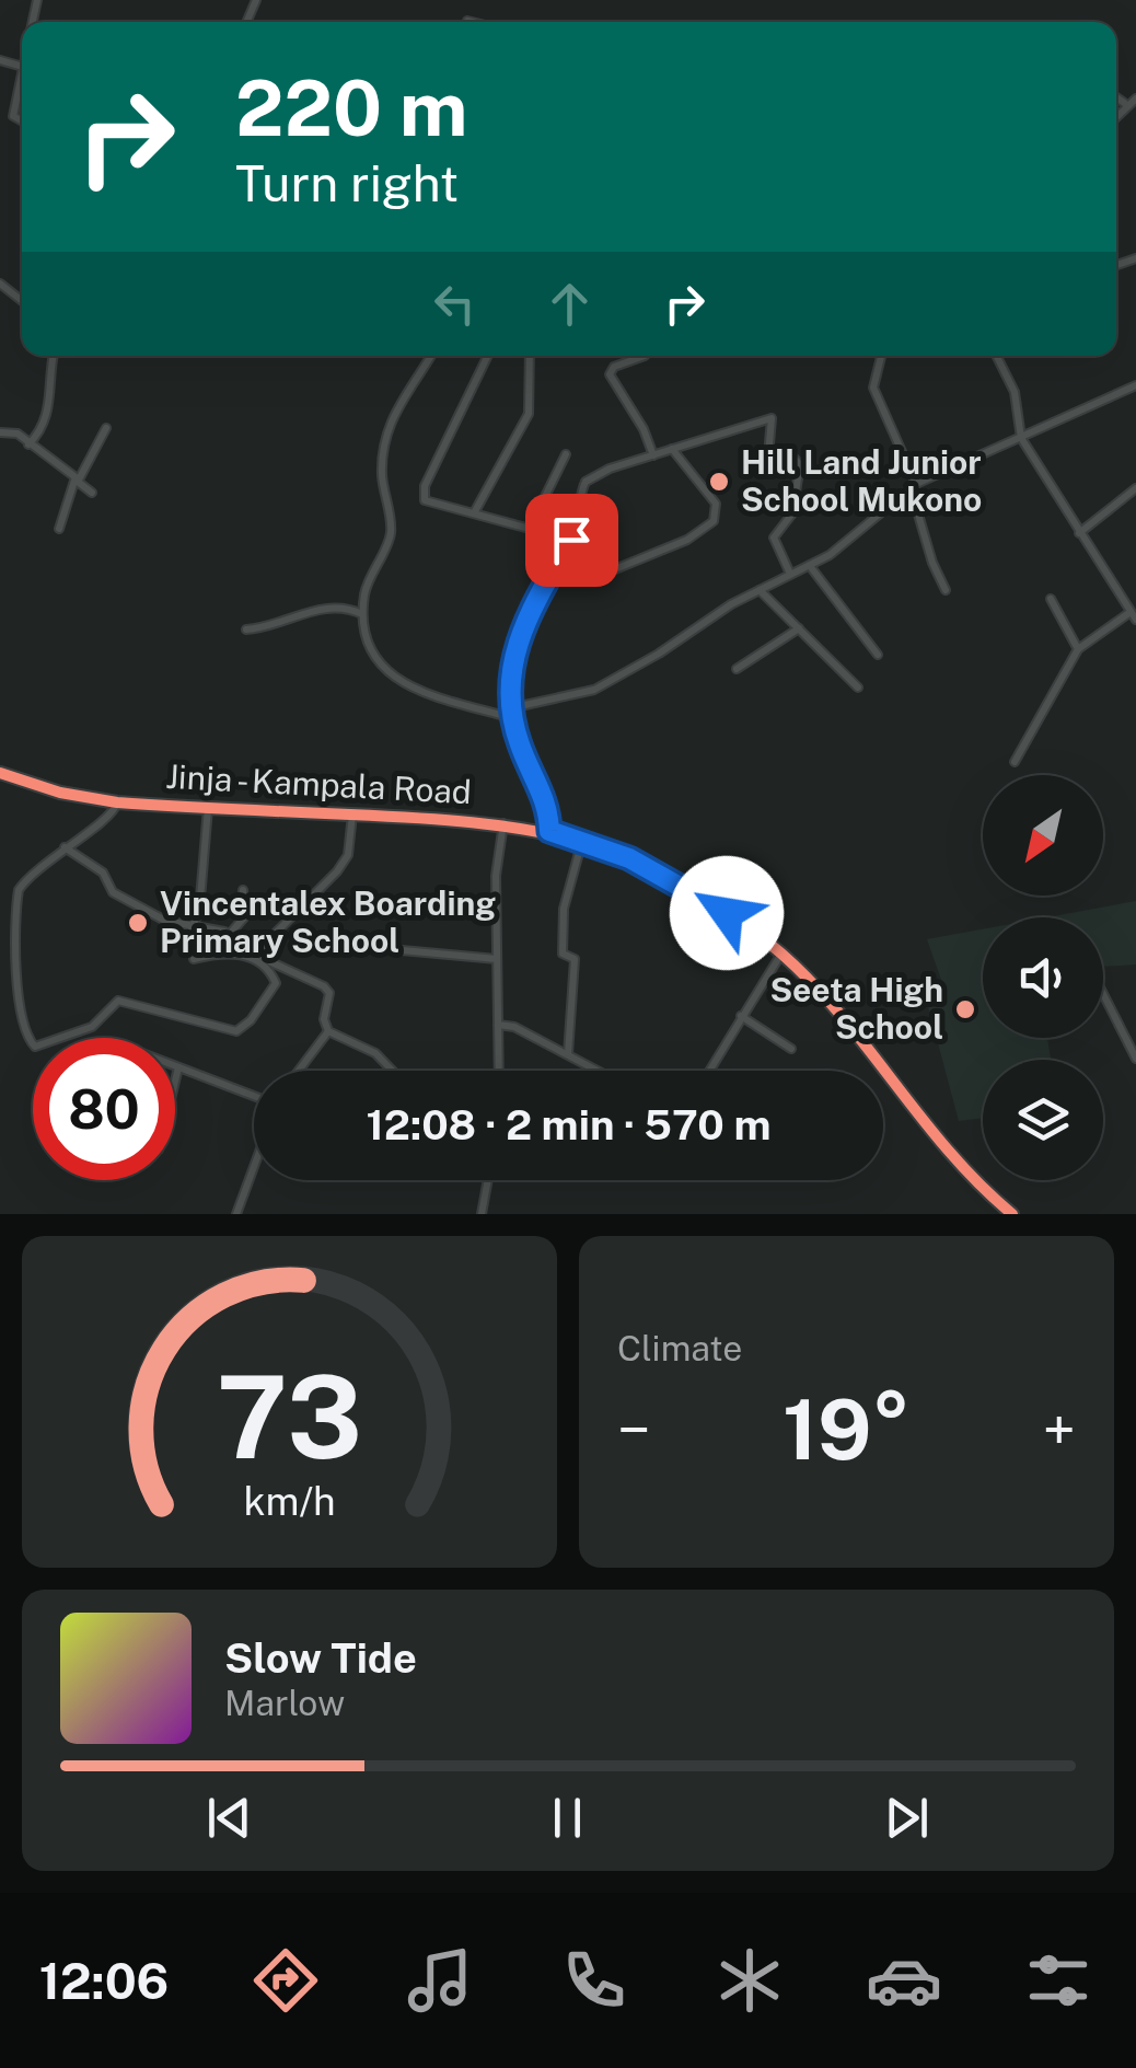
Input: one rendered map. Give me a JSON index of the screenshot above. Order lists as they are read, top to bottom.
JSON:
{
  "streets": {
    "highway": ["Jinja - Kampala Road"]
  },
  "places": ["Hill Land Junior School Mukono", "Vincentalex Boarding Primary School", "Seeta High School"],
  "north": "bottom left",
  "page": {
    "turn": ["220 m", "Turn right"],
    "limit": "80",
    "trip": "12:08 · 2 min · 570 m",
    "tile": "Climate",
    "heat": ["−", "19°", "+"],
    "song": ["Slow Tide", "Marlow"],
    "tabs": "12:06",
    "gauge": ["73", "km/h"]
  }
}
